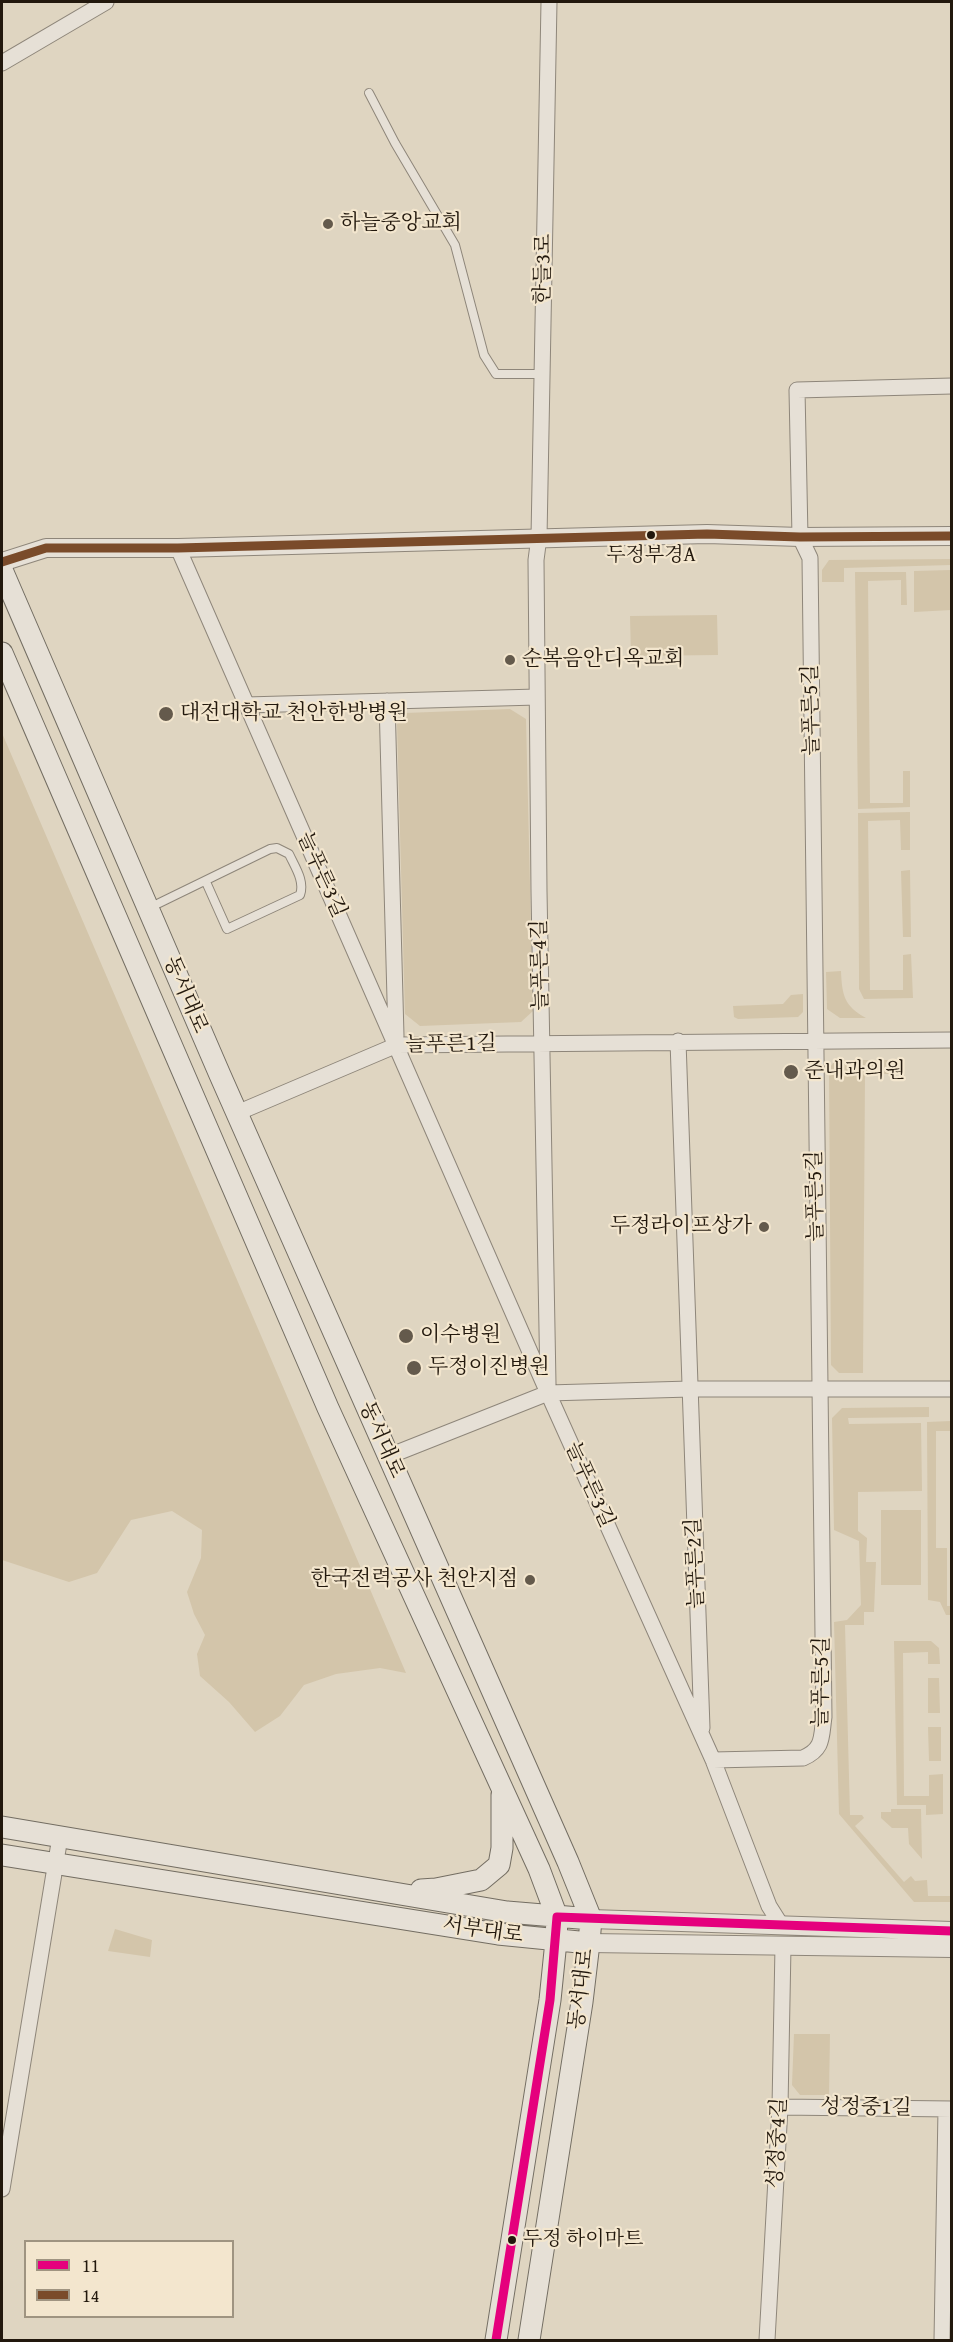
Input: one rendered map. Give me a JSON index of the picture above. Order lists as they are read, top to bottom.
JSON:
{
  "streets": {
    "main road": ["동서대로", "서부대로"],
    "street": [
      "한들3로",
      "늘푸른5길",
      "늘푸른3길",
      "늘푸른4길",
      "늘푸른1길",
      "늘푸른2길",
      "성정중1길",
      "성정중4길"
    ]
  },
  "crossings": [
    ["한들3로", "늘푸른4길"],
    ["늘푸른5길", "늘푸른3길"],
    ["늘푸른5길", "늘푸른1길"],
    ["늘푸른3길", "늘푸른4길"],
    ["늘푸른3길", "늘푸른1길"],
    ["늘푸른3길", "늘푸른2길"],
    ["늘푸른3길", "서부대로"],
    ["늘푸른4길", "늘푸른1길"],
    ["동서대로", "늘푸른1길"],
    ["동서대로", "서부대로"],
    ["서부대로", "성정중4길"],
    ["성정중1길", "성정중4길"]
  ],
  "places": [
    "하늘중앙교회",
    "두정부경A",
    "순복음안디옥교회",
    "대전대학교 천안한방병원",
    "준내과의원",
    "두정라이프상가",
    "이수병원",
    "두정이진병원",
    "한국전력공사 천안지점",
    "두정 하이마트"
  ],
  "lines": ["transit line 14", "transit line 11"],
  "legend": ["11", "14"]
}
